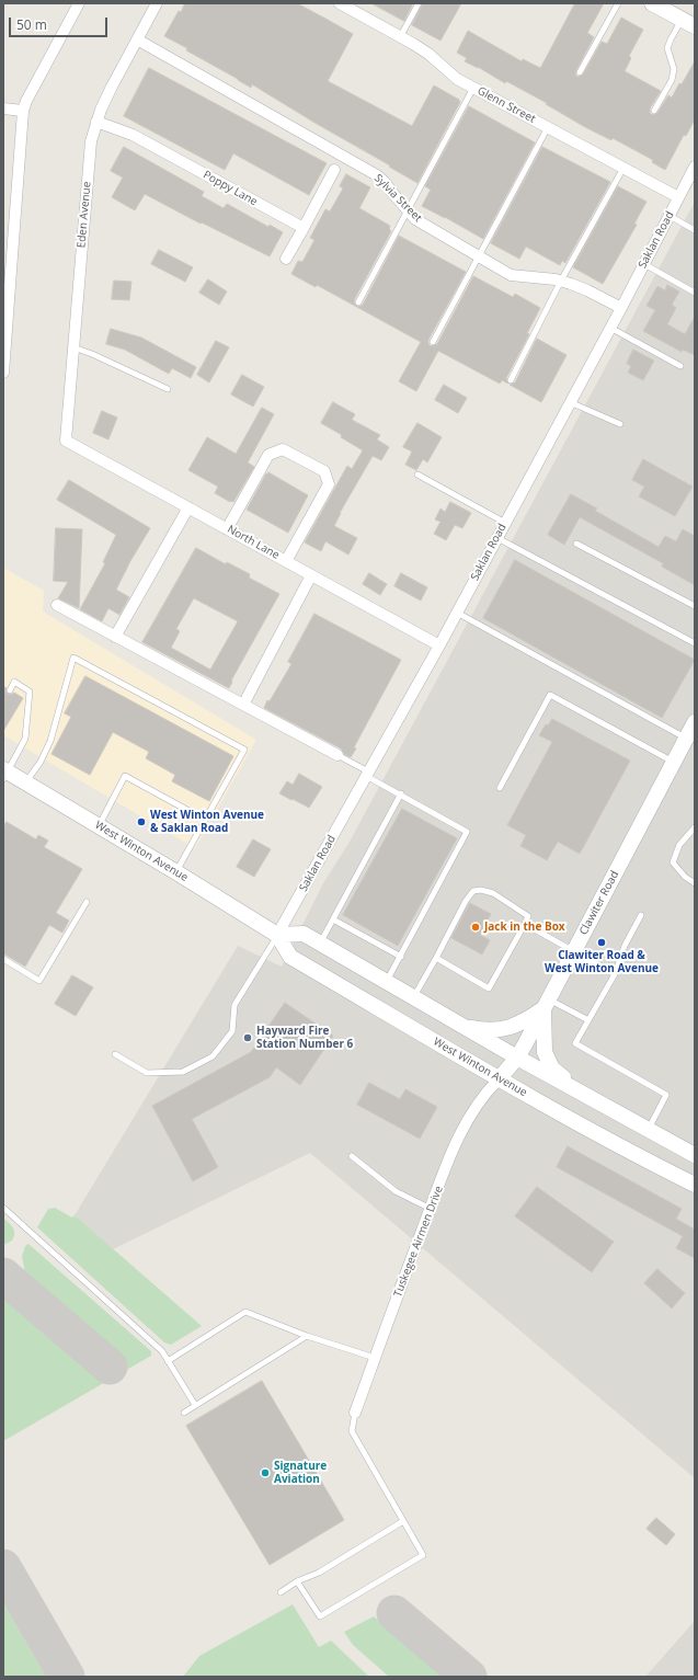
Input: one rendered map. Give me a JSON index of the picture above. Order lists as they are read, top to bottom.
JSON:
{
  "streets": {
    "main road": ["West Winton Avenue", "Clawiter Road"],
    "street": [
      "Glenn Street",
      "Poppy Lane",
      "Sylvia Street",
      "Eden Avenue",
      "Saklan Road",
      "North Lane",
      "Tuskegee Airmen Drive"
    ]
  },
  "crossings": [
    ["Glenn Street", "Saklan Road"],
    ["Poppy Lane", "Eden Avenue"],
    ["Sylvia Street", "Eden Avenue"],
    ["Sylvia Street", "Saklan Road"],
    ["Eden Avenue", "North Lane"],
    ["Saklan Road", "North Lane"],
    ["Saklan Road", "West Winton Avenue"],
    ["West Winton Avenue", "Clawiter Road"],
    ["West Winton Avenue", "Tuskegee Airmen Drive"],
    ["Clawiter Road", "Tuskegee Airmen Drive"]
  ],
  "places": [
    "West Winton Avenue & Saklan Road",
    "Jack in the Box",
    "Clawiter Road & West Winton Avenue",
    "Hayward Fire Station Number 6",
    "Signature Aviation"
  ],
  "scale_bar": "50 m"
}
